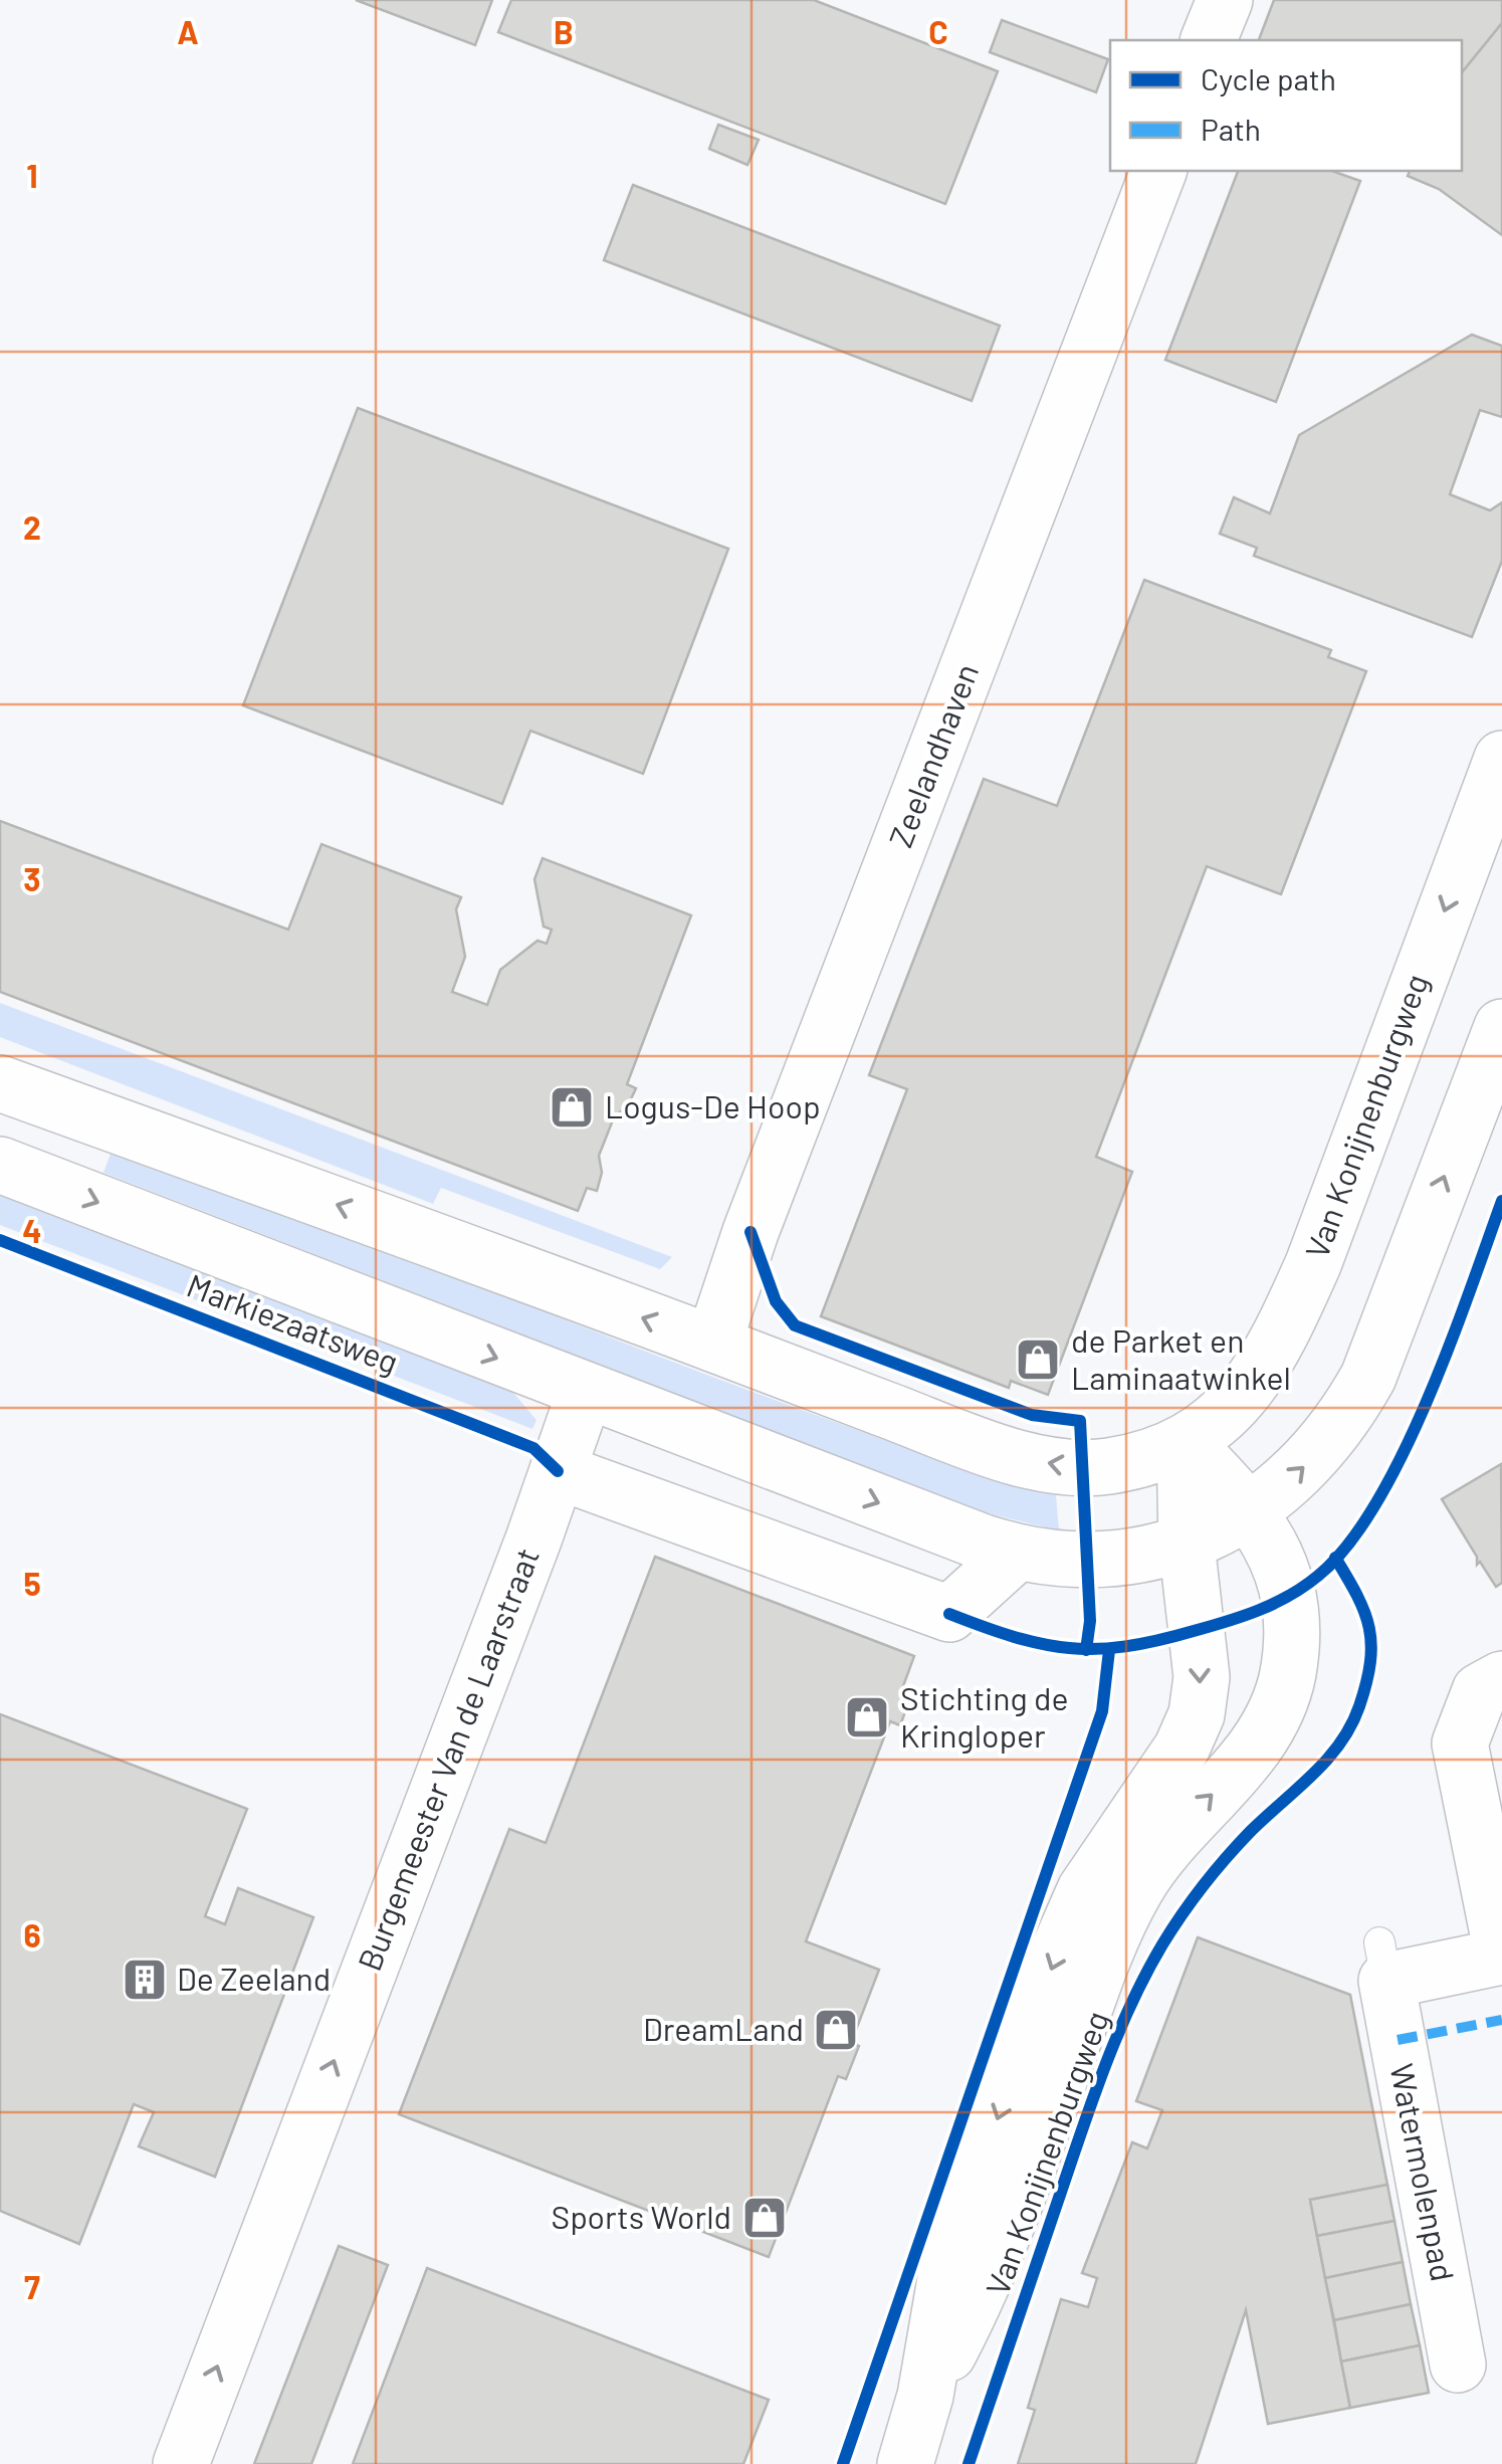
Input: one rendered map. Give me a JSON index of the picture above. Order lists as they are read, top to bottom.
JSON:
{
  "streets": {
    "main road": [
      "Zeelandhaven",
      "Van Konijnenburgweg",
      "Markiezaatsweg",
      "Burgemeester Van de Laarstraat",
      "Watermolenpad"
    ]
  },
  "crossings": [
    ["Van Konijnenburgweg", "Markiezaatsweg"],
    ["Markiezaatsweg", "Burgemeester Van de Laarstraat"]
  ],
  "one_way": ["Burgemeester Van de Laarstraat"],
  "places": {
    "shop": [
      "Logus-De Hoop",
      "de Parket en Laminaatwinkel",
      "Stichting de Kringloper",
      "DreamLand",
      "Sports World"
    ],
    "building": ["De Zeeland"]
  },
  "legend": ["Cycle path", "Path"],
  "grid": {
    "columns": ["A", "B", "C"],
    "rows": [
      "1",
      "2",
      "3",
      "4",
      "5",
      "6",
      "7"
    ]
  }
}
